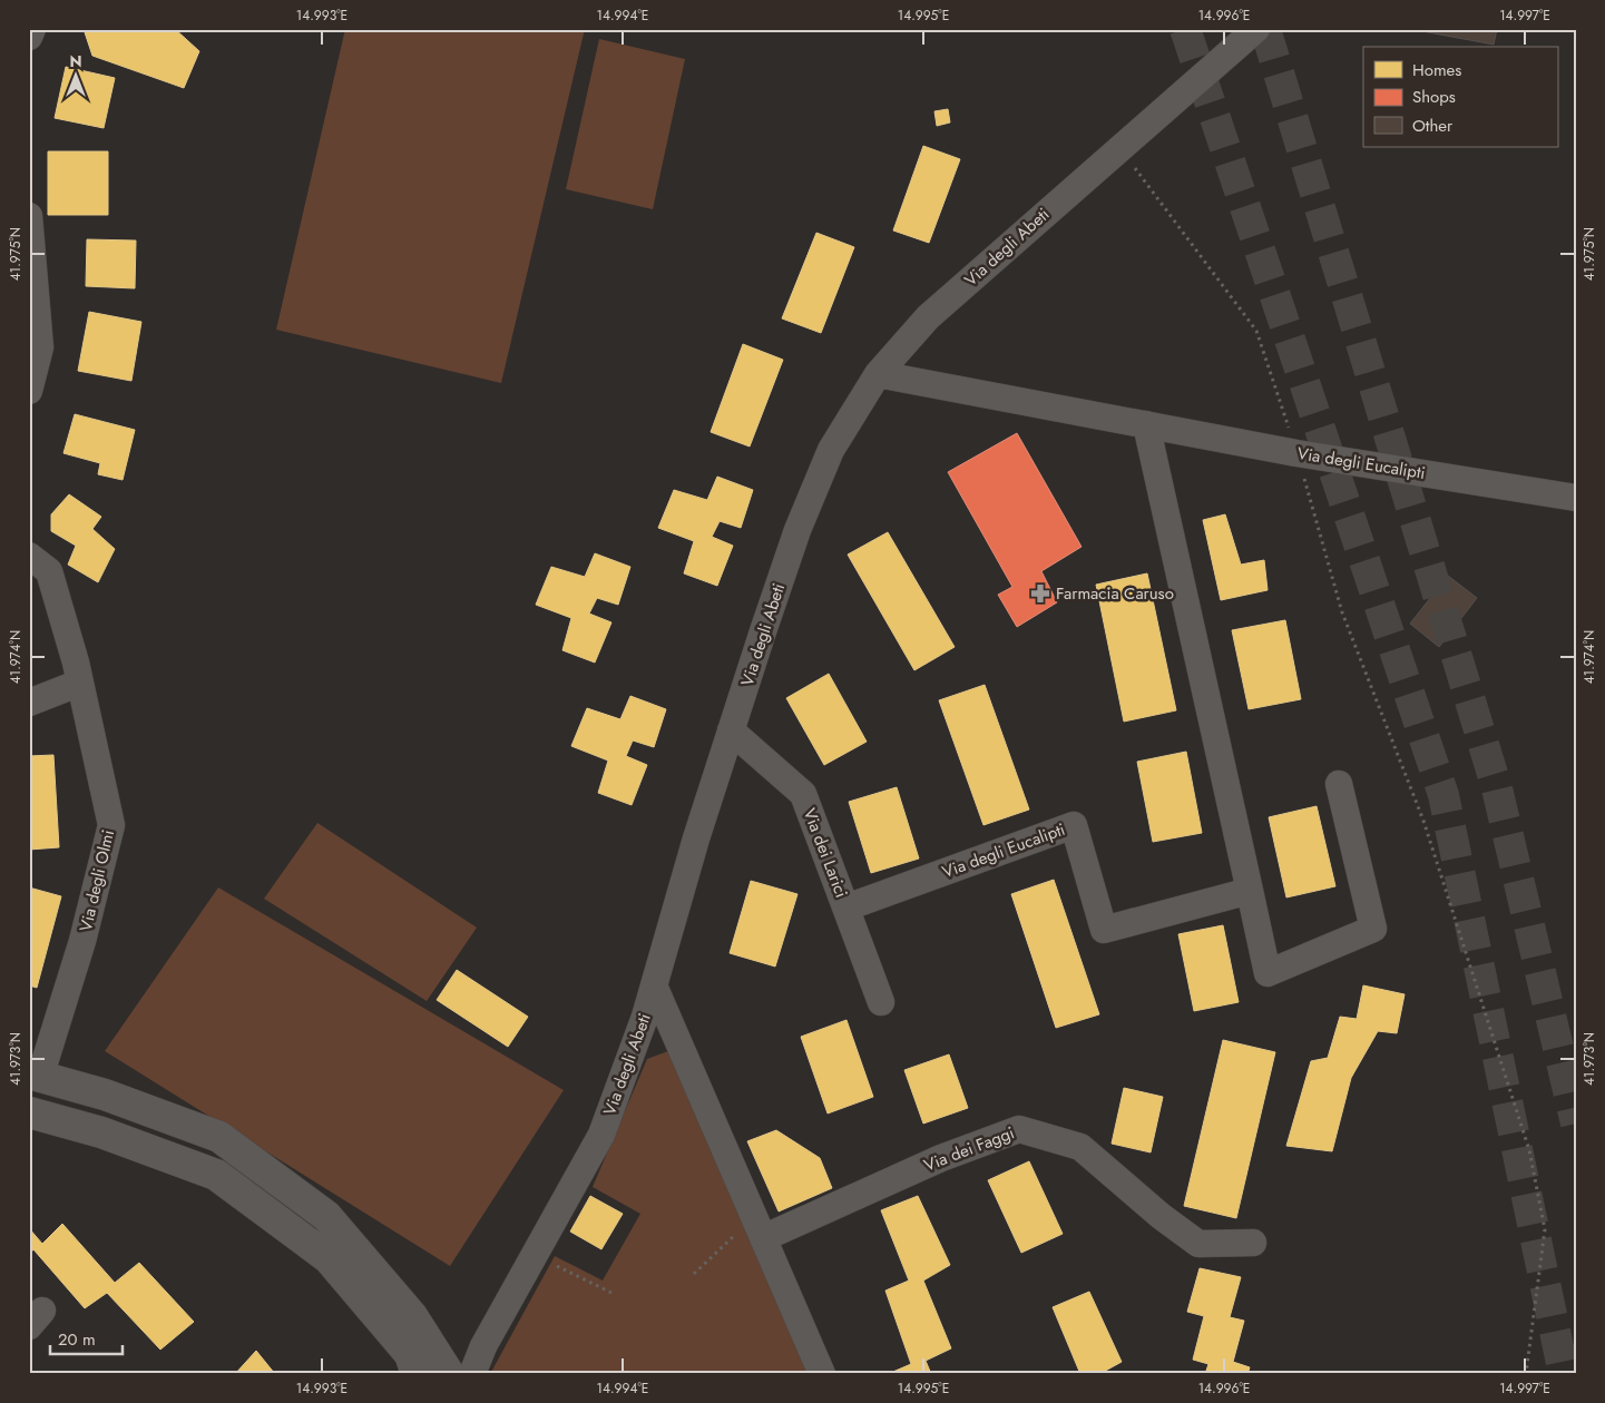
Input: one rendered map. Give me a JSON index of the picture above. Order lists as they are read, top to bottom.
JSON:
{
  "streets": {
    "street": [
      "Via degli Abeti",
      "Via degli Eucalipti",
      "Via dei Larici",
      "Via degli Olmi",
      "Via dei Faggi"
    ]
  },
  "crossings": [
    ["Via degli Abeti", "Via degli Eucalipti"],
    ["Via degli Abeti", "Via dei Larici"],
    ["Via degli Eucalipti", "Via dei Larici"]
  ],
  "places": {
    "pharmacy": ["Farmacia Caruso"]
  },
  "legend": ["Homes", "Shops", "Other"],
  "scale_bar": "20 m",
  "north": "top",
  "coordinates": [
    "14.993°E",
    "14.994°E",
    "14.995°E",
    "14.996°E",
    "14.997°E",
    "41.975°N",
    "41.974°N",
    "41.973°N"
  ]
}
